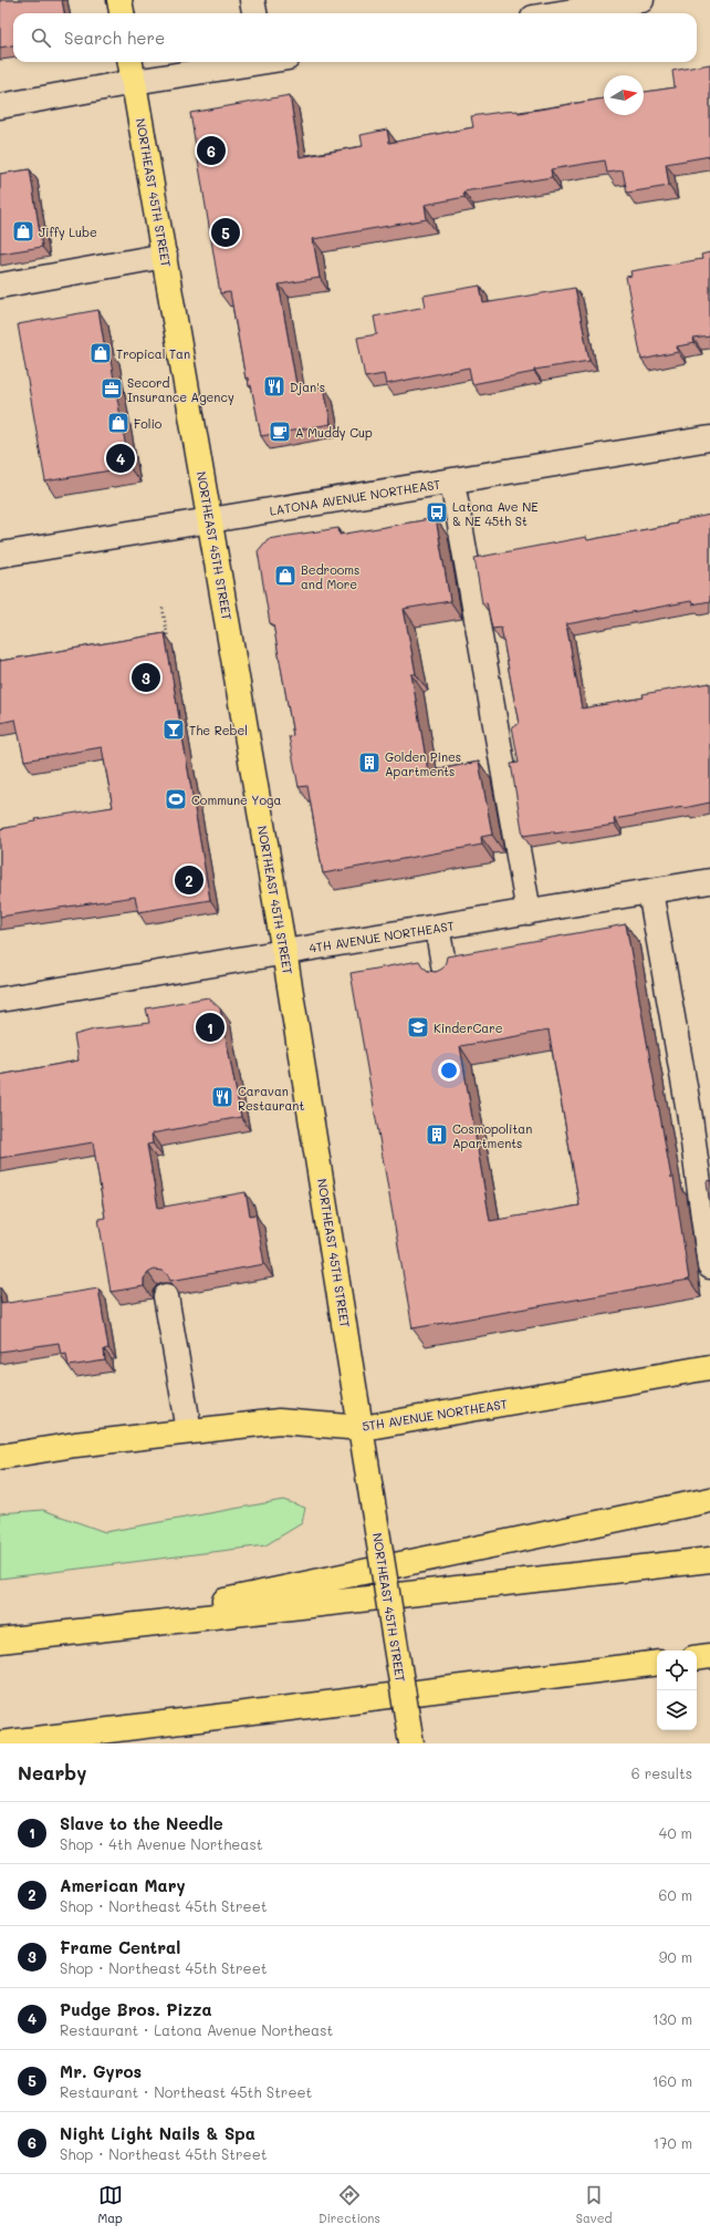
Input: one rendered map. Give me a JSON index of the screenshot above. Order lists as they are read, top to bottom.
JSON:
{
  "streets": {
    "main road": ["NORTHEAST 45TH STREET", "5TH AVENUE NORTHEAST"],
    "street": ["LATONA AVENUE NORTHEAST", "4TH AVENUE NORTHEAST"]
  },
  "crossings": [
    ["NORTHEAST 45TH STREET", "LATONA AVENUE NORTHEAST"],
    ["NORTHEAST 45TH STREET", "4TH AVENUE NORTHEAST"],
    ["NORTHEAST 45TH STREET", "5TH AVENUE NORTHEAST"]
  ],
  "places": {
    "shop": [
      "Jiffy Lube",
      "Tropical Tan",
      "Folio",
      "Bedrooms and More"
    ],
    "restaurant": ["Djan's", "Caravan Restaurant"],
    "office": ["Secord Insurance Agency"],
    "cafe": ["A Muddy Cup"],
    "bus stop": ["Latona Ave NE & NE 45th St"],
    "bar": ["The Rebel"],
    "building": ["Golden Pines Apartments", "Cosmopolitan Apartments"],
    "sports": ["Commune Yoga"],
    "school or university": ["KinderCare"]
  },
  "north": "right",
  "page": {
    "search": "Search here",
    "pins": [
      "6",
      "5",
      "4",
      "3",
      "2",
      "1"
    ],
    "heading": ["Nearby", "6 results"],
    "list": [
      {
        "mark": "1",
        "name": "Slave to the Needle",
        "note": "Shop · 4th Avenue Northeast",
        "value": "40 m"
      },
      {
        "mark": "2",
        "name": "American Mary",
        "note": "Shop · Northeast 45th Street",
        "value": "60 m"
      },
      {
        "mark": "3",
        "name": "Frame Central",
        "note": "Shop · Northeast 45th Street",
        "value": "90 m"
      },
      {
        "mark": "4",
        "name": "Pudge Bros. Pizza",
        "note": "Restaurant · Latona Avenue Northeast",
        "value": "130 m"
      },
      {
        "mark": "5",
        "name": "Mr. Gyros",
        "note": "Restaurant · Northeast 45th Street",
        "value": "160 m"
      },
      {
        "mark": "6",
        "name": "Night Light Nails & Spa",
        "note": "Shop · Northeast 45th Street",
        "value": "170 m"
      }
    ],
    "nav": ["Map", "Directions", "Saved"]
  }
}
